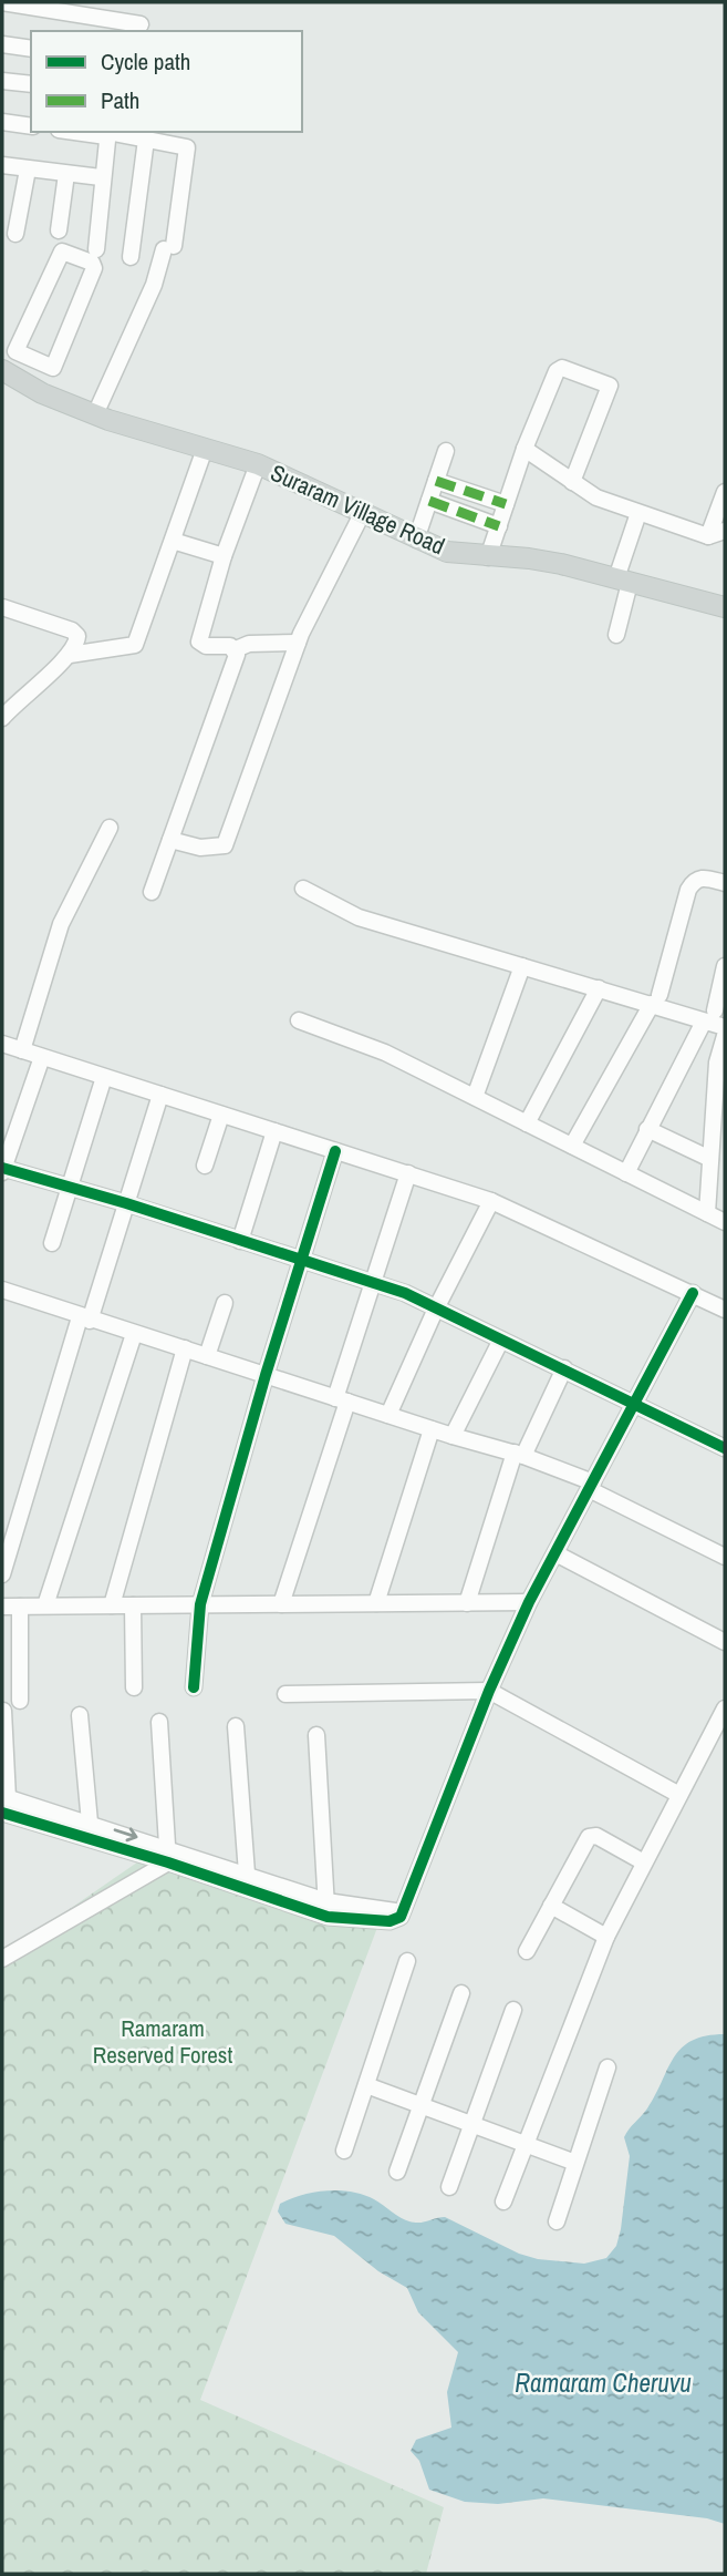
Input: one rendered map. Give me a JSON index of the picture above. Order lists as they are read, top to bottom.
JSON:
{
  "streets": {
    "main road": ["Suraram Village Road"]
  },
  "water": ["Ramaram Cheruvu"],
  "parks": ["Ramaram Reserved Forest"],
  "legend": ["Cycle path", "Path"]
}
